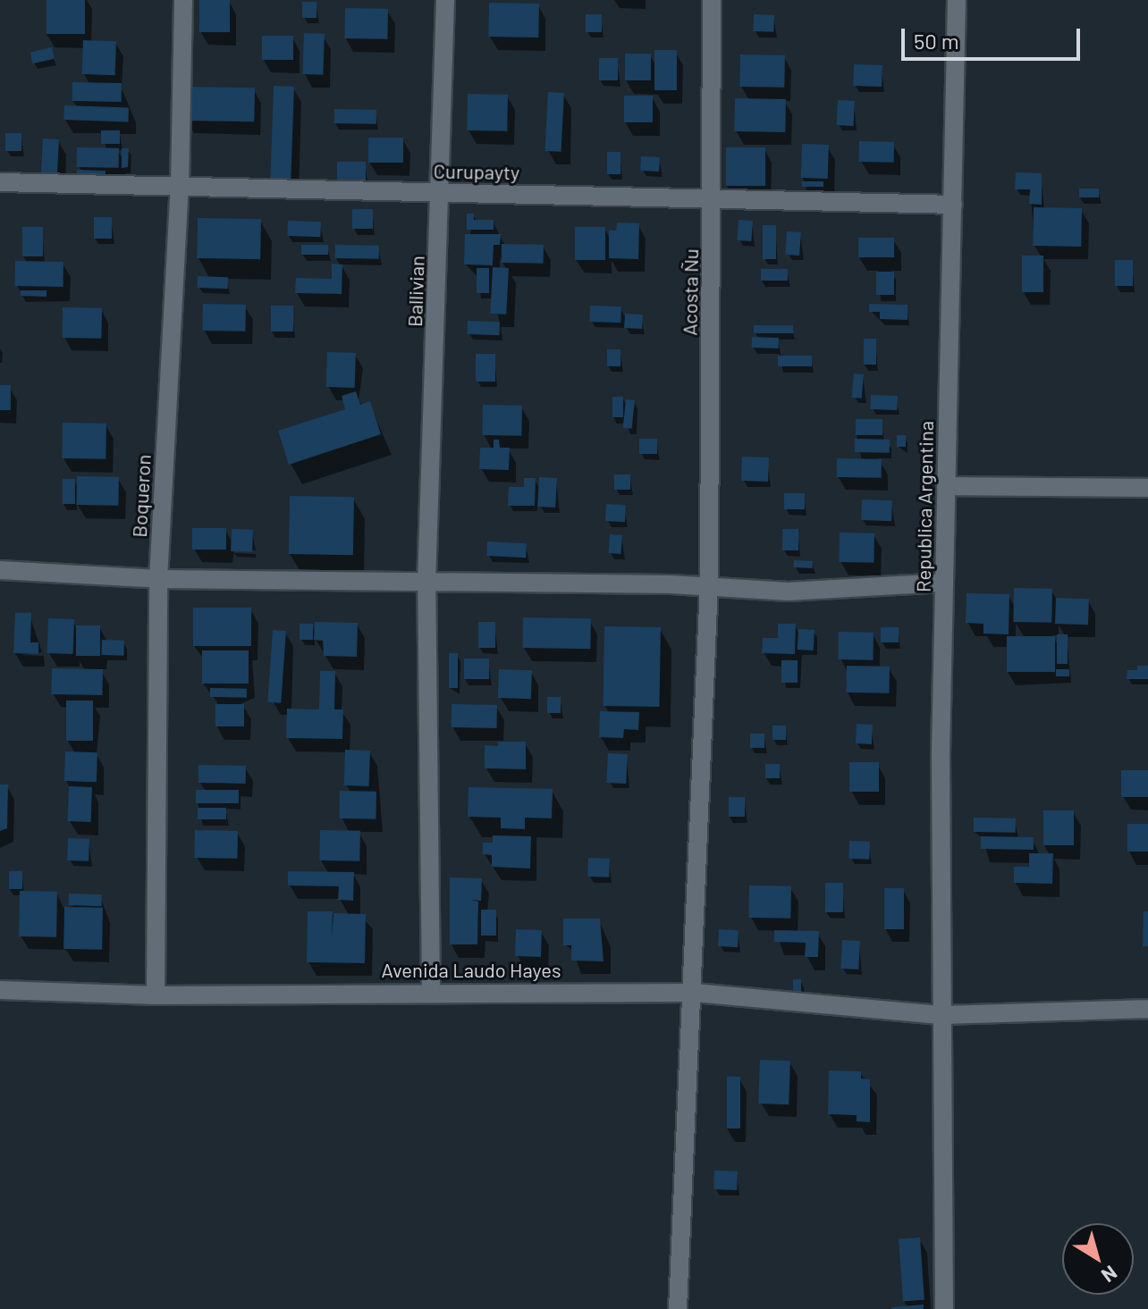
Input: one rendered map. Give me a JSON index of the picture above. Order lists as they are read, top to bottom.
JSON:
{
  "streets": {
    "street": [
      "Curupayty",
      "Ballivian",
      "Acosta Ñu",
      "Boqueron",
      "Republica Argentina",
      "Avenida Laudo Hayes"
    ]
  },
  "crossings": [
    ["Curupayty", "Ballivian"],
    ["Curupayty", "Acosta Ñu"],
    ["Curupayty", "Boqueron"],
    ["Curupayty", "Republica Argentina"],
    ["Ballivian", "Avenida Laudo Hayes"],
    ["Acosta Ñu", "Avenida Laudo Hayes"],
    ["Boqueron", "Avenida Laudo Hayes"],
    ["Republica Argentina", "Avenida Laudo Hayes"]
  ],
  "scale_bar": "50 m",
  "north": "bottom right"
}
